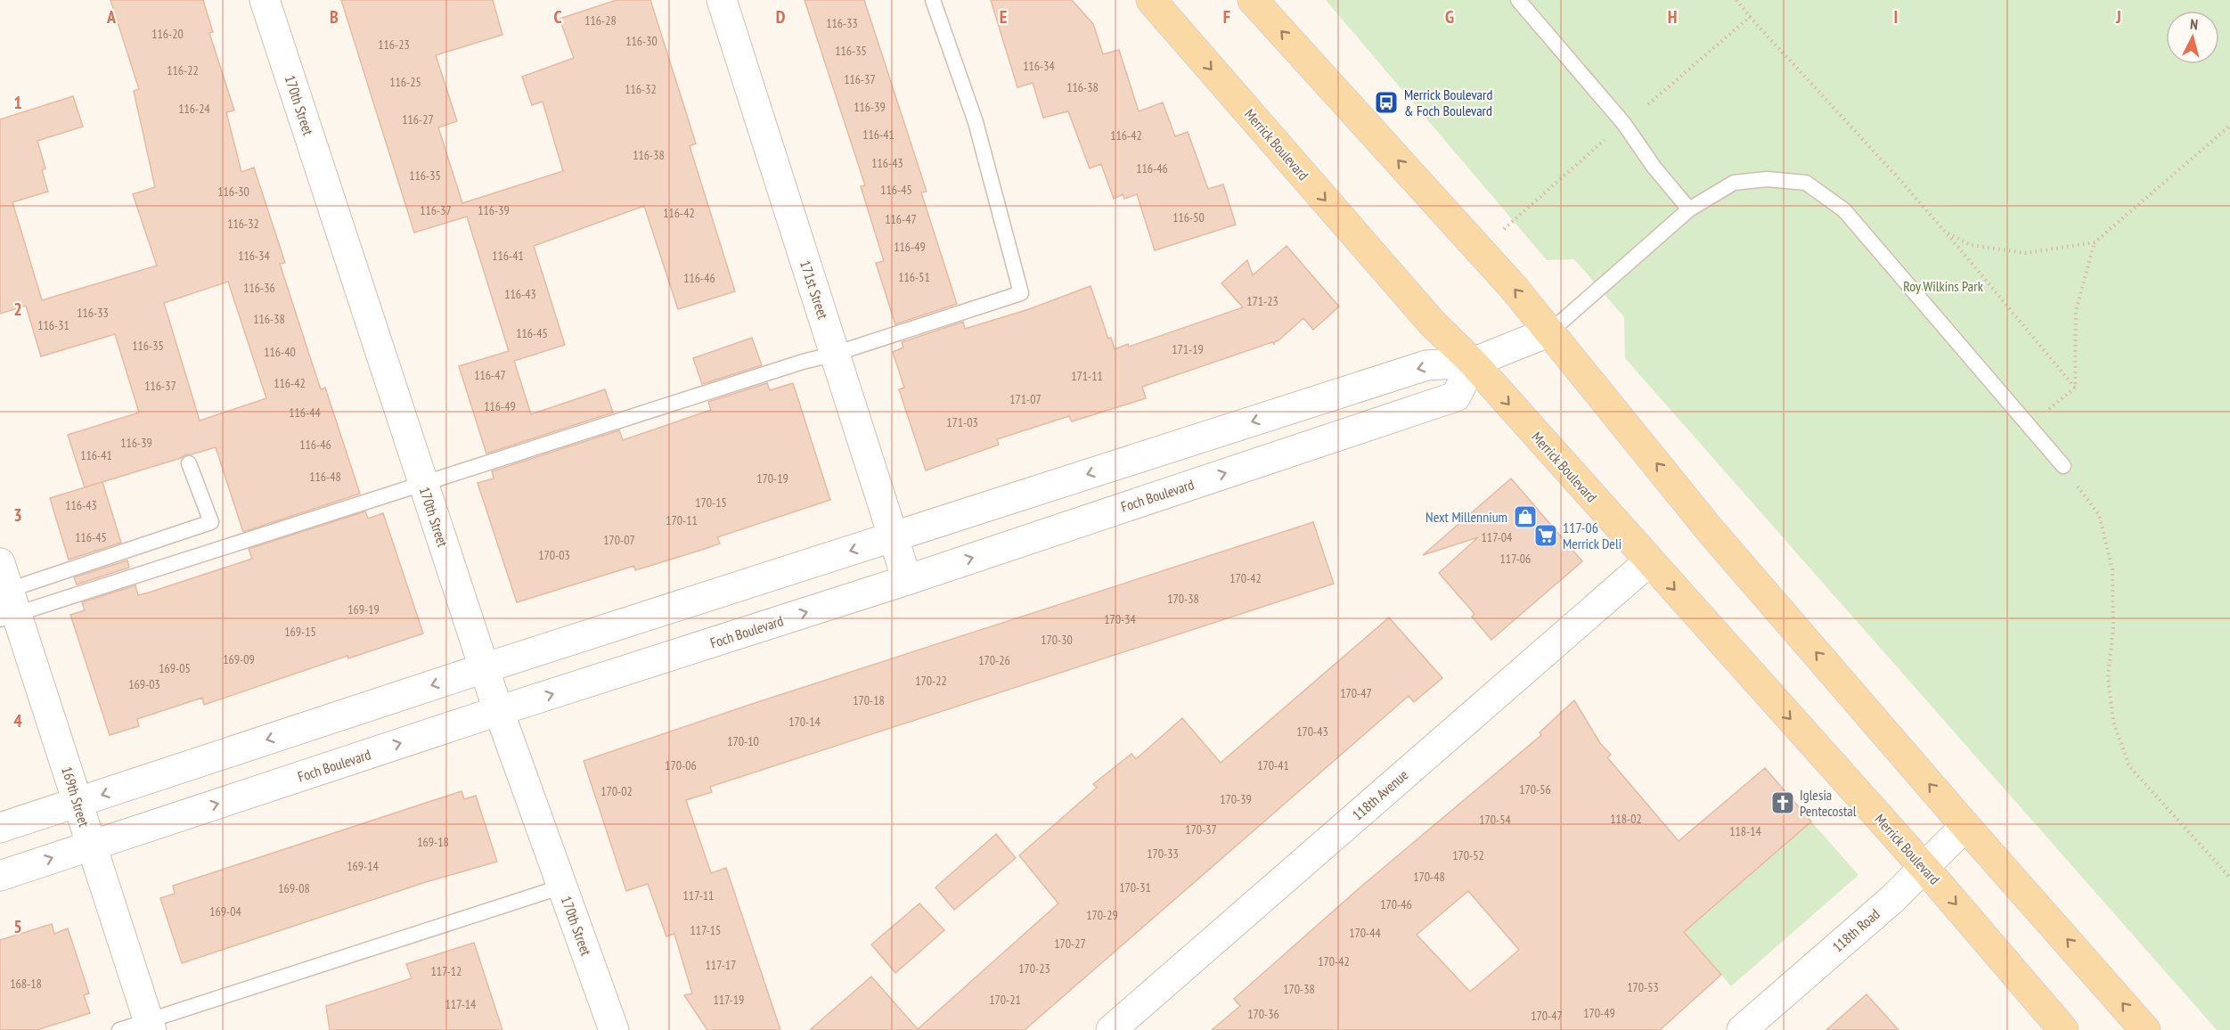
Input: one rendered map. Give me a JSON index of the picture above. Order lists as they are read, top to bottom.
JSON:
{
  "streets": {
    "main road": ["Merrick Boulevard"],
    "street": [
      "170th Street",
      "171st Street",
      "Foch Boulevard",
      "118th Avenue",
      "169th Street",
      "118th Road"
    ]
  },
  "crossings": [
    ["170th Street", "Foch Boulevard"],
    ["Merrick Boulevard", "Foch Boulevard"],
    ["Merrick Boulevard", "118th Avenue"],
    ["Merrick Boulevard", "118th Road"],
    ["171st Street", "Foch Boulevard"],
    ["Foch Boulevard", "169th Street"]
  ],
  "parks": ["Roy Wilkins Park"],
  "places": {
    "bus stop": ["Merrick Boulevard & Foch Boulevard"],
    "shop": ["Next Millennium"],
    "supermarket": ["117-06 Merrick Deli"],
    "church": ["Iglesia Pentecostal"]
  },
  "house_numbers": [
    "116-28",
    "116-33",
    "116-20",
    "116-30",
    "116-23",
    "116-35",
    "116-34",
    "116-22",
    "116-37",
    "116-25",
    "116-38",
    "116-32",
    "116-39",
    "116-24",
    "116-27",
    "116-41",
    "116-42",
    "116-38",
    "116-43",
    "116-46",
    "116-35",
    "116-45",
    "116-30",
    "116-37",
    "116-39",
    "116-42",
    "116-50",
    "116-47",
    "116-32",
    "116-49",
    "116-34",
    "116-41",
    "116-51",
    "116-46",
    "116-36",
    "116-43",
    "171-23",
    "116-33",
    "116-38",
    "116-31",
    "116-45",
    "116-35",
    "171-19",
    "116-40",
    "116-47",
    "171-11",
    "116-42",
    "116-37",
    "171-07",
    "116-49",
    "116-44",
    "171-03",
    "116-39",
    "116-46",
    "116-41",
    "116-48",
    "170-19",
    "170-15",
    "116-43",
    "170-11",
    "116-45",
    "117-04",
    "170-07",
    "170-03",
    "117-06",
    "170-42",
    "170-38",
    "169-19",
    "170-34",
    "169-15",
    "170-30",
    "169-09",
    "170-26",
    "169-05",
    "170-22",
    "169-03",
    "170-47",
    "170-18",
    "170-14",
    "170-43",
    "170-10",
    "170-06",
    "170-41",
    "170-56",
    "170-02",
    "170-39",
    "118-02",
    "170-54",
    "170-37",
    "118-14",
    "169-18",
    "170-33",
    "170-52",
    "169-14",
    "170-48",
    "170-31",
    "169-08",
    "117-11",
    "170-46",
    "169-04",
    "170-29",
    "117-15",
    "170-44",
    "170-27",
    "170-42",
    "117-17",
    "170-23",
    "117-12",
    "168-18",
    "170-53",
    "170-38",
    "117-19",
    "170-21",
    "117-14",
    "170-49",
    "170-36",
    "170-47"
  ],
  "north": "top",
  "grid": {
    "columns": [
      "A",
      "B",
      "C",
      "D",
      "E",
      "F",
      "G",
      "H",
      "I",
      "J"
    ],
    "rows": [
      "1",
      "2",
      "3",
      "4",
      "5"
    ]
  }
}
